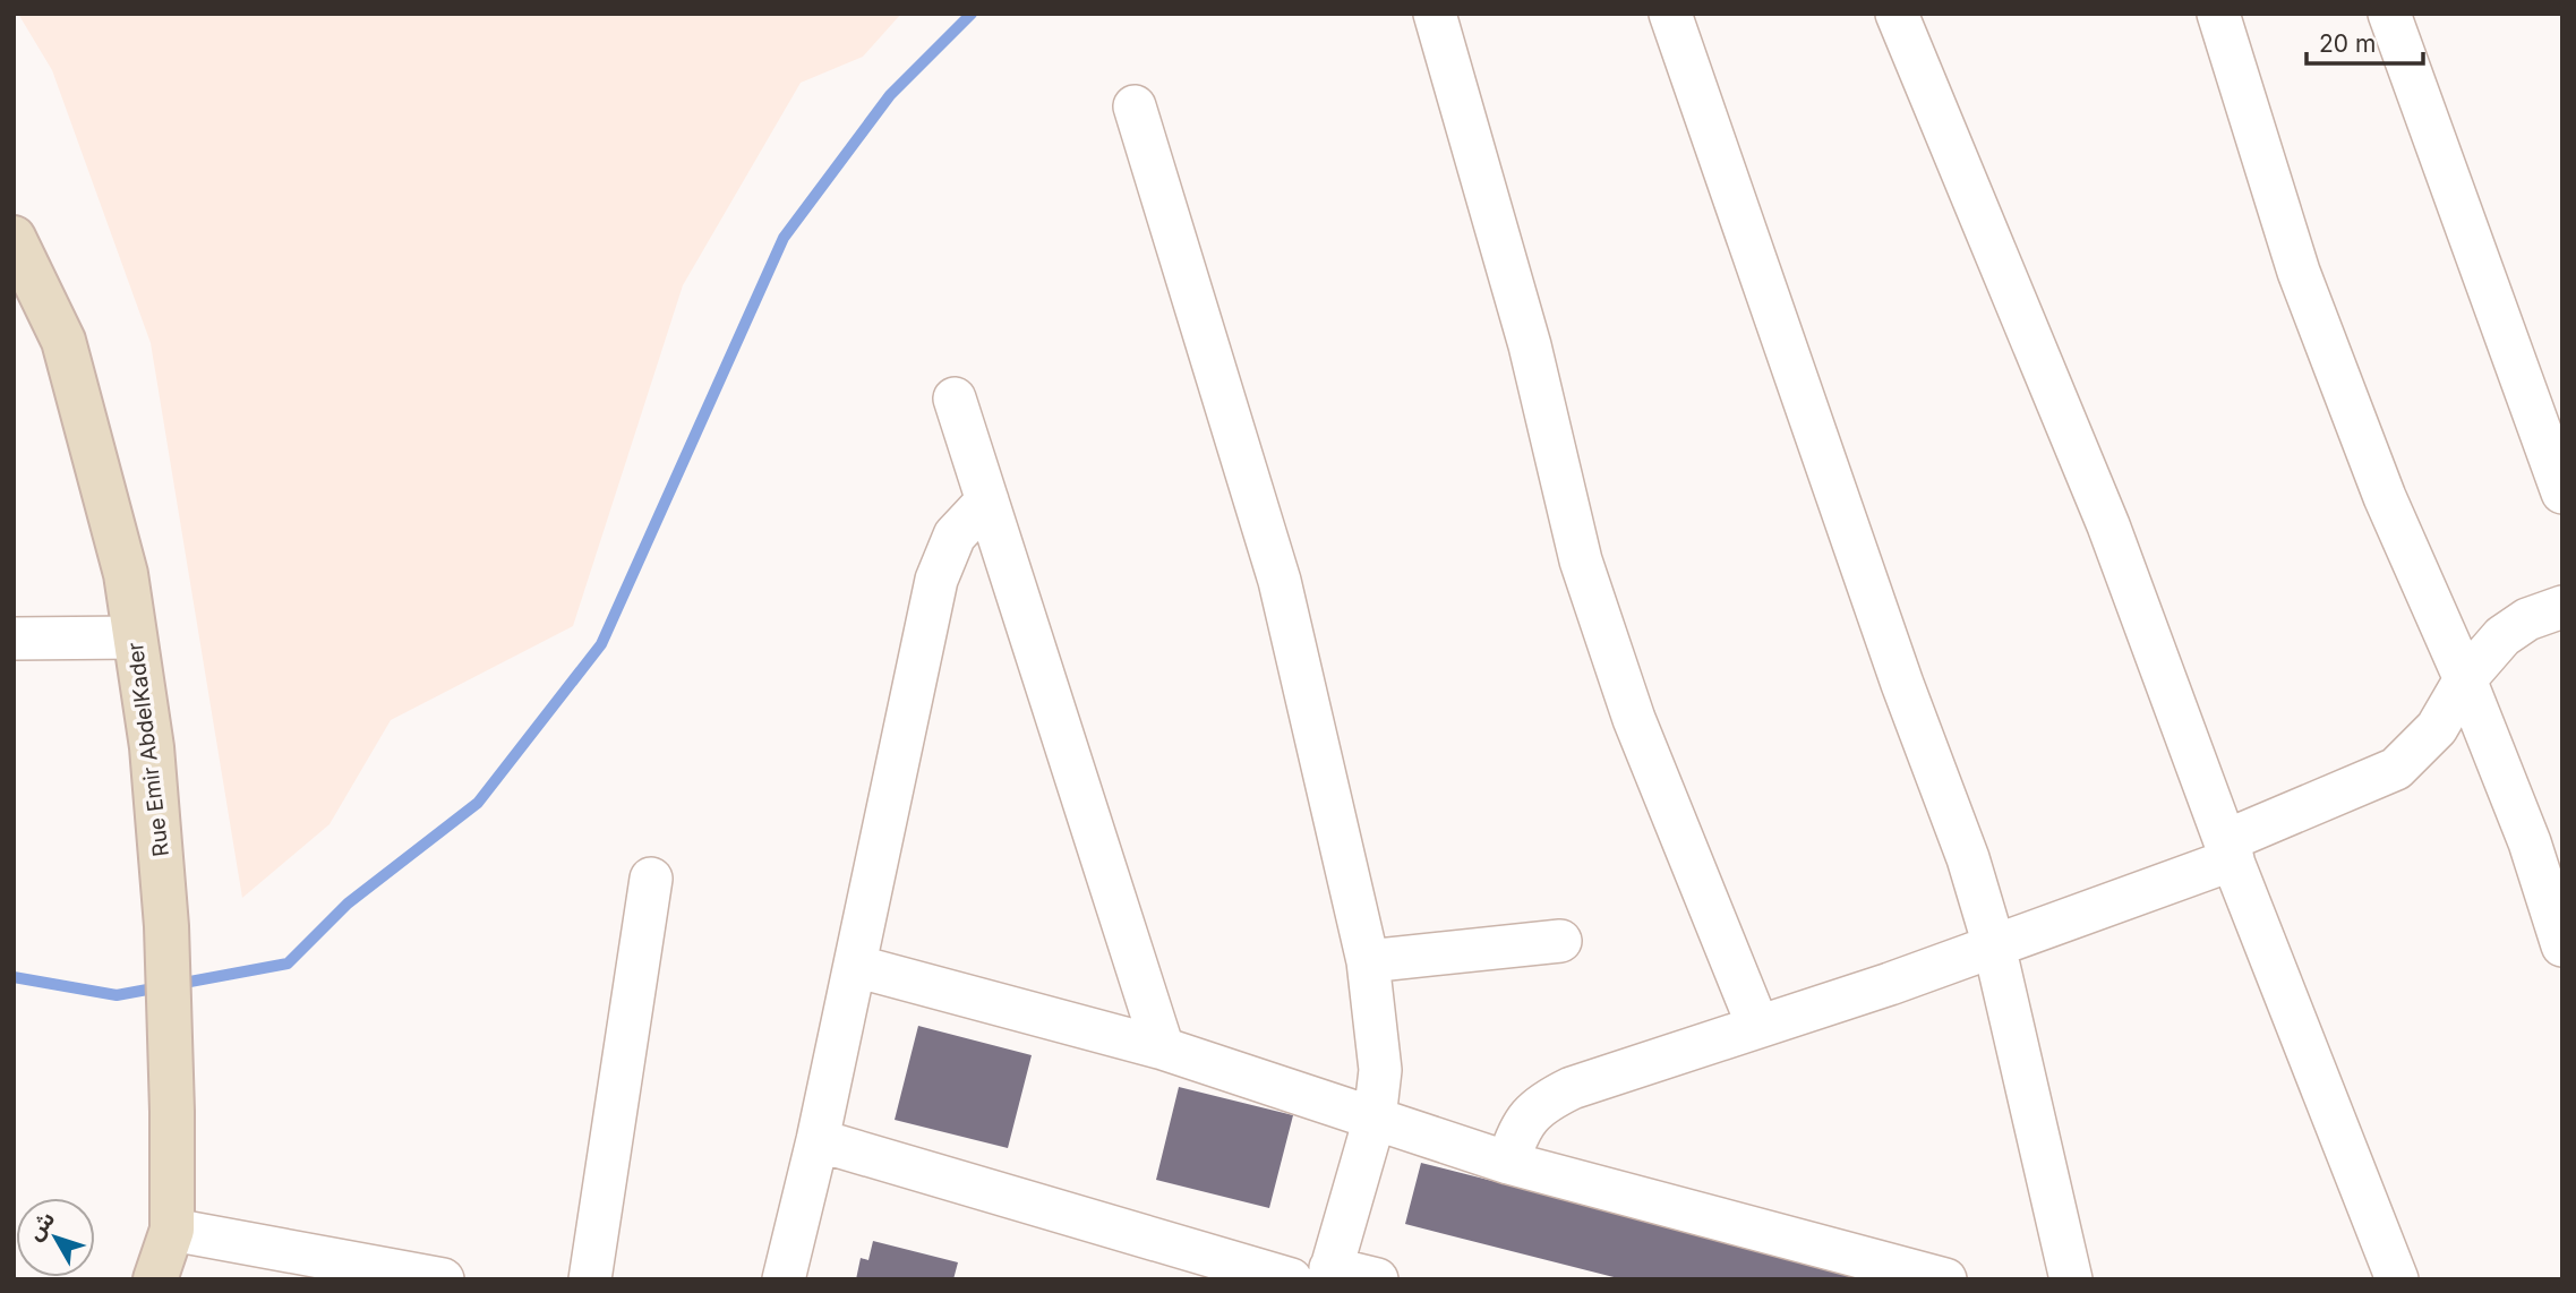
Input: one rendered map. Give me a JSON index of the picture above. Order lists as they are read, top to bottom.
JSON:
{
  "streets": {
    "main road": ["Rue Emir AbdelKader"]
  },
  "scale_bar": "20 m",
  "north": "top left"
}
